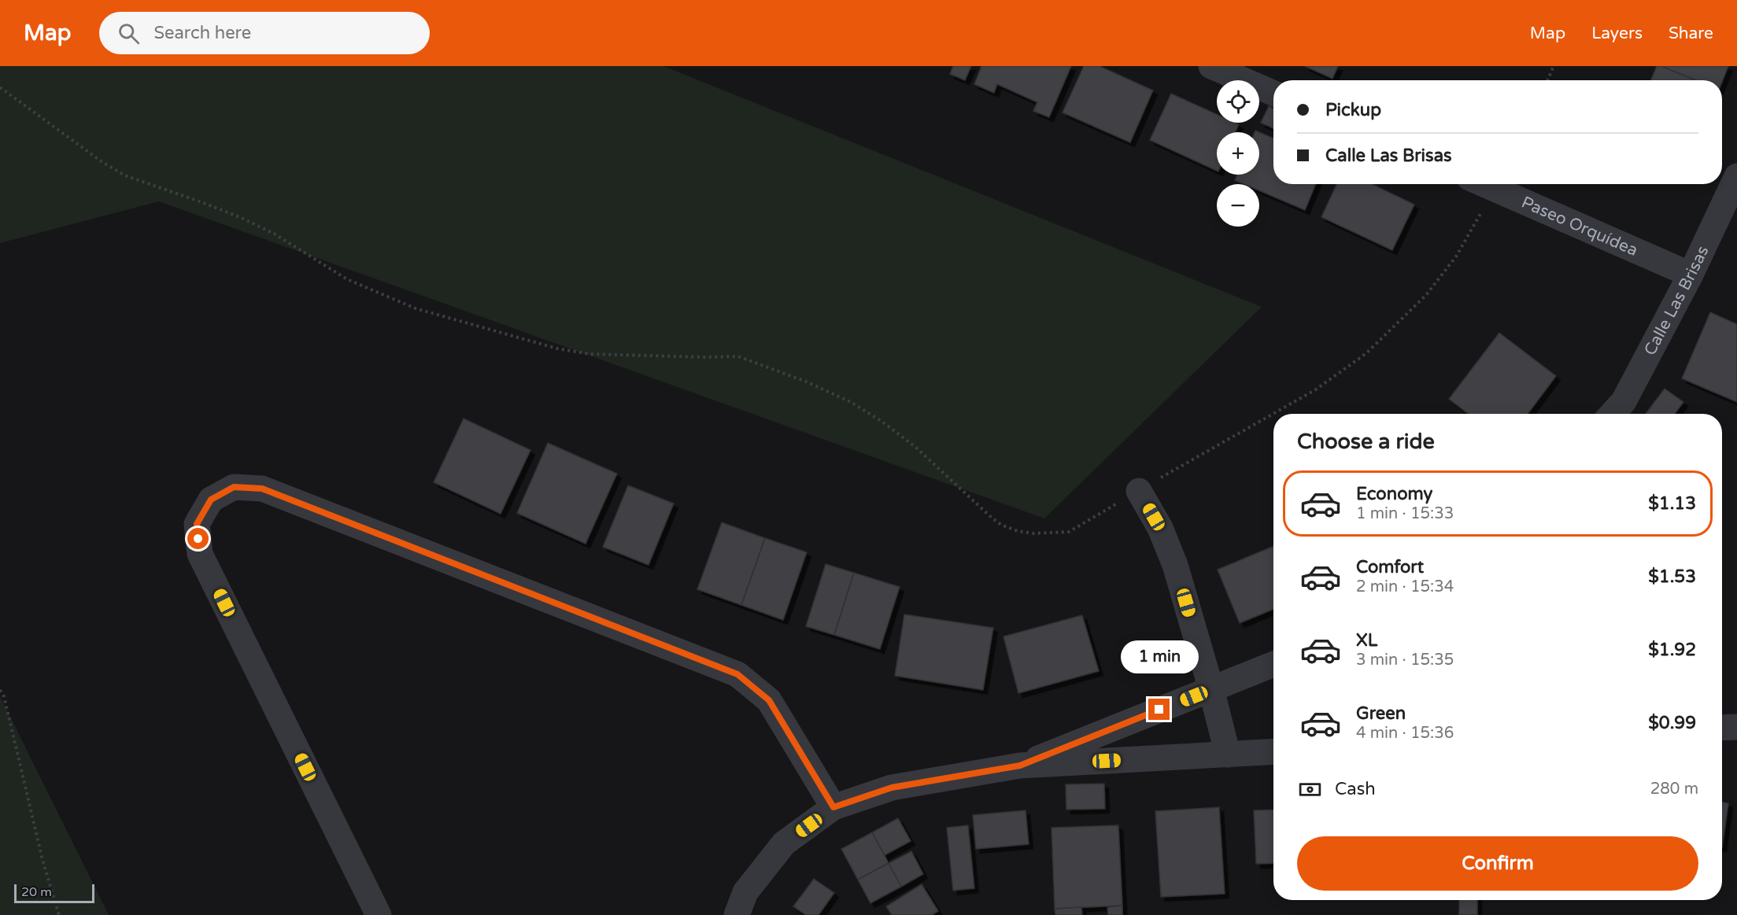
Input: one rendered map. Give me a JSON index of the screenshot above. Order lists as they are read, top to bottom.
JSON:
{
  "streets": {
    "street": ["Paseo Orquídea", "Calle Las Brisas"]
  },
  "crossings": [
    ["Paseo Orquídea", "Calle Las Brisas"]
  ],
  "scale_bar": "20 m",
  "page": {
    "header": "Map",
    "search": "Search here",
    "nav": ["Map", "Layers", "Share"],
    "map_buttons": ["+", "−"],
    "banner": ["Pickup", "Calle Las Brisas"],
    "heading": "Choose a ride",
    "list": [
      {
        "name": "Economy",
        "note": "1 min · 15:33",
        "value": "$1.13"
      },
      {
        "name": "Comfort",
        "note": "2 min · 15:34",
        "value": "$1.53"
      },
      {
        "name": "XL",
        "note": "3 min · 15:35",
        "value": "$1.92"
      },
      {
        "name": "Green",
        "note": "4 min · 15:36",
        "value": "$0.99"
      }
    ],
    "bubble": "1 min",
    "pay": ["Cash", "280 m"],
    "buttons": "Confirm",
    "scale": "20 m"
  }
}
